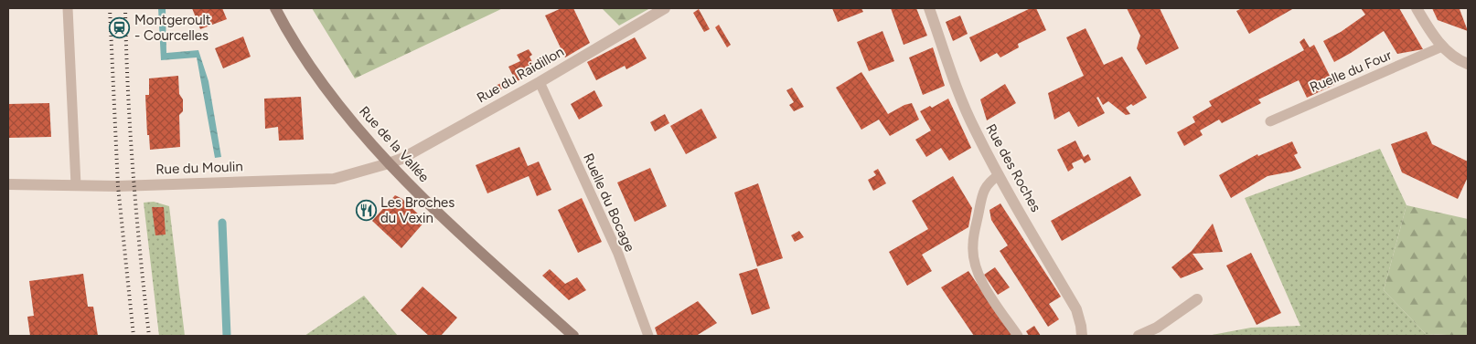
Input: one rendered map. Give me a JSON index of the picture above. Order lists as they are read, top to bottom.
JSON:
{
  "streets": {
    "main road": ["Rue de la Vallée"],
    "street": ["Rue du Raidillon", "Rue du Moulin", "Rue des Roches"],
    "lane": ["Ruelle du Four", "Ruelle du Bocage"]
  },
  "crossings": [
    ["Rue du Raidillon", "Rue de la Vallée"],
    ["Rue du Raidillon", "Rue du Moulin"],
    ["Rue du Raidillon", "Ruelle du Bocage"],
    ["Rue de la Vallée", "Rue du Moulin"]
  ],
  "places": {
    "station": ["Montgeroult - Courcelles"],
    "restaurant": ["Les Broches du Vexin"]
  }
}
